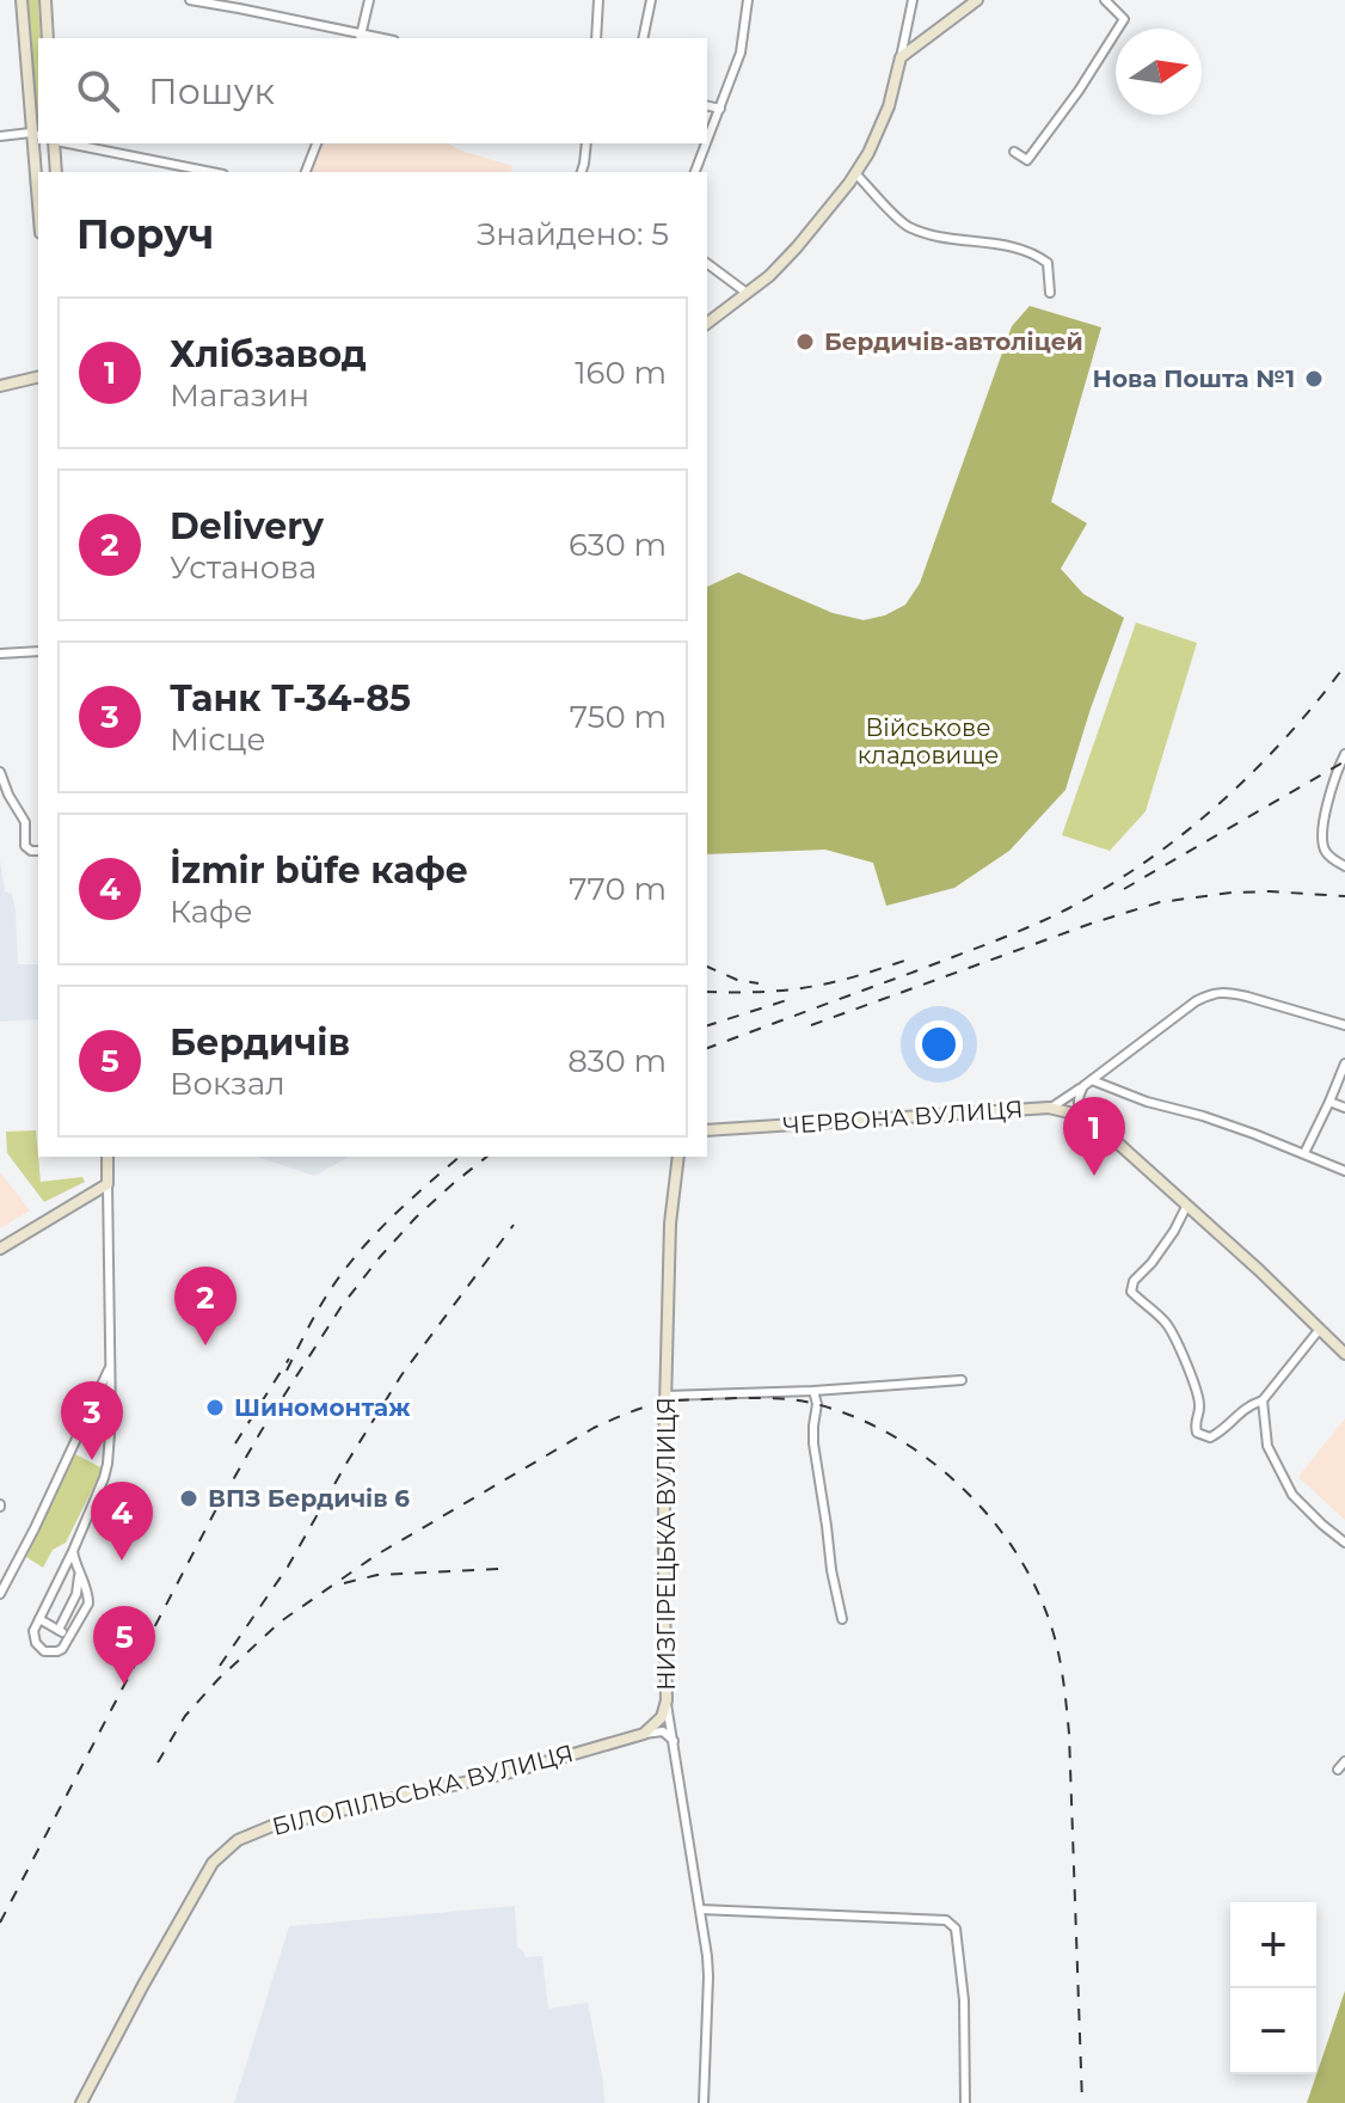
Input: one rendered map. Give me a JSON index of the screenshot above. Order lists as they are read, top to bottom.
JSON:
{
  "streets": {
    "main road": ["ЧЕРВОНА ВУЛИЦЯ", "НИЗГІРЕЦЬКА ВУЛИЦЯ", "БІЛОПІЛЬСЬКА ВУЛИЦЯ"]
  },
  "parks": ["Військове кладовище"],
  "places": [
    "Бердичів-автоліцей",
    "Нова Пошта №1",
    "Шиномонтаж",
    "ВПЗ Бердичів 6"
  ],
  "north": "right",
  "page": {
    "search": "Пошук",
    "heading": ["Поруч", "Знайдено: 5"],
    "list": [
      {
        "mark": "1",
        "name": "Хлібзавод",
        "note": "Магазин",
        "value": "160 m"
      },
      {
        "mark": "2",
        "name": "Delivery",
        "note": "Установа",
        "value": "630 m"
      },
      {
        "mark": "3",
        "name": "Танк Т-34-85",
        "note": "Місце",
        "value": "750 m"
      },
      {
        "mark": "4",
        "name": "İzmir büfe кафе",
        "note": "Кафе",
        "value": "770 m"
      },
      {
        "mark": "5",
        "name": "Бердичів",
        "note": "Вокзал",
        "value": "830 m"
      }
    ],
    "pins": [
      "1",
      "2",
      "3",
      "4",
      "5"
    ],
    "map_buttons": ["+", "−"]
  }
}
